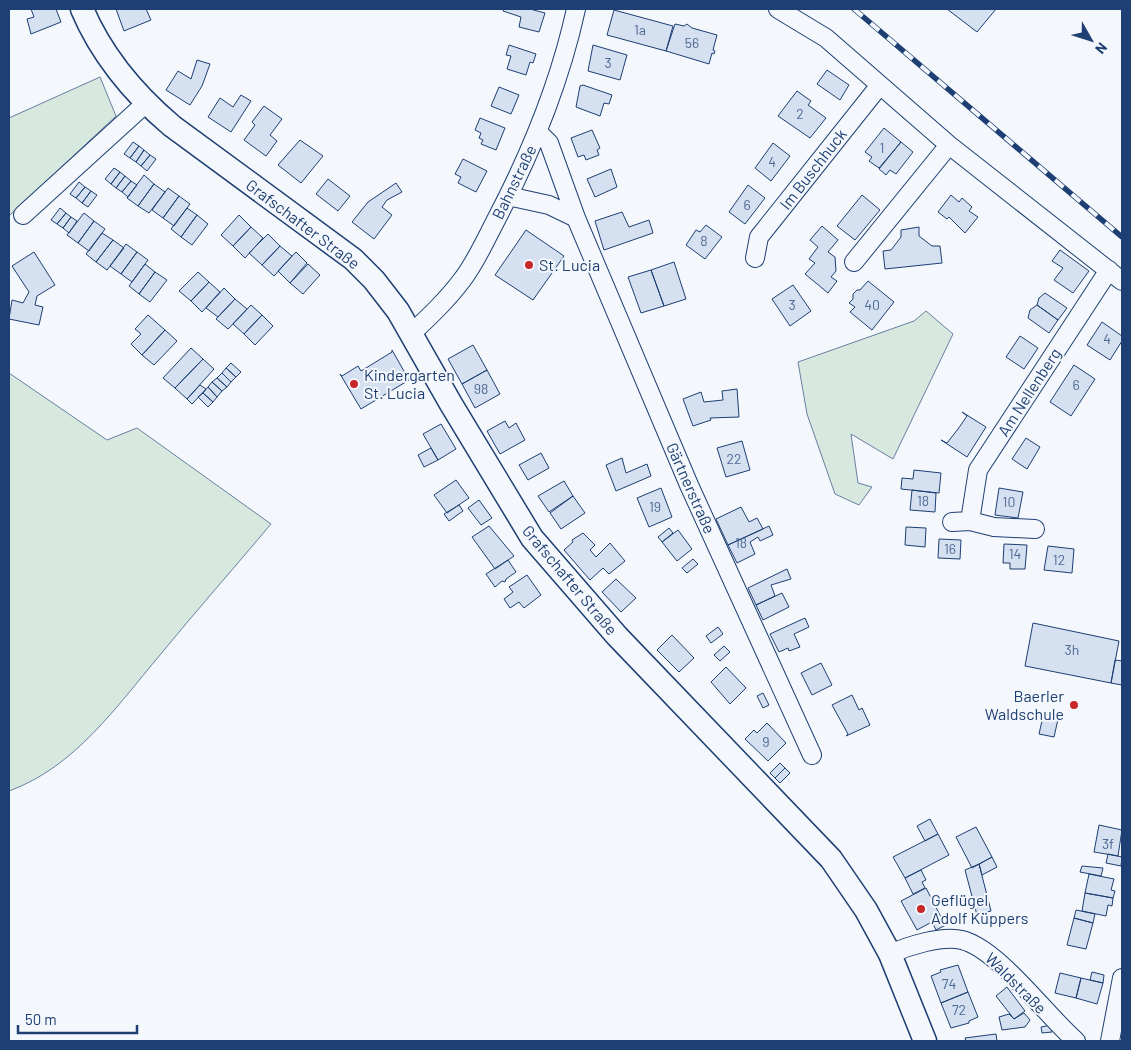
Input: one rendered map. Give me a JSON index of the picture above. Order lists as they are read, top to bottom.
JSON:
{
  "streets": {
    "main road": ["Grafschafter Straße"],
    "street": [
      "Im Buschhuck",
      "Bahnstraße",
      "Am Nellenberg",
      "Gärtnerstraße",
      "Waldstraße"
    ]
  },
  "crossings": [
    ["Im Buschhuck", "Am Nellenberg"],
    ["Bahnstraße", "Grafschafter Straße"],
    ["Bahnstraße", "Gärtnerstraße"],
    ["Grafschafter Straße", "Waldstraße"]
  ],
  "places": [
    "St. Lucia",
    "Kindergarten St. Lucia",
    "Baerler Waldschule",
    "Geflügel Adolf Küppers"
  ],
  "house_numbers": [
    "1a",
    "56",
    "3",
    "2",
    "1",
    "4",
    "6",
    "8",
    "3",
    "40",
    "4",
    "6",
    "98",
    "22",
    "18",
    "10",
    "19",
    "18",
    "16",
    "14",
    "12",
    "3h",
    "9",
    "3f",
    "74",
    "72"
  ],
  "scale_bar": "50 m",
  "north": "bottom right"
}
